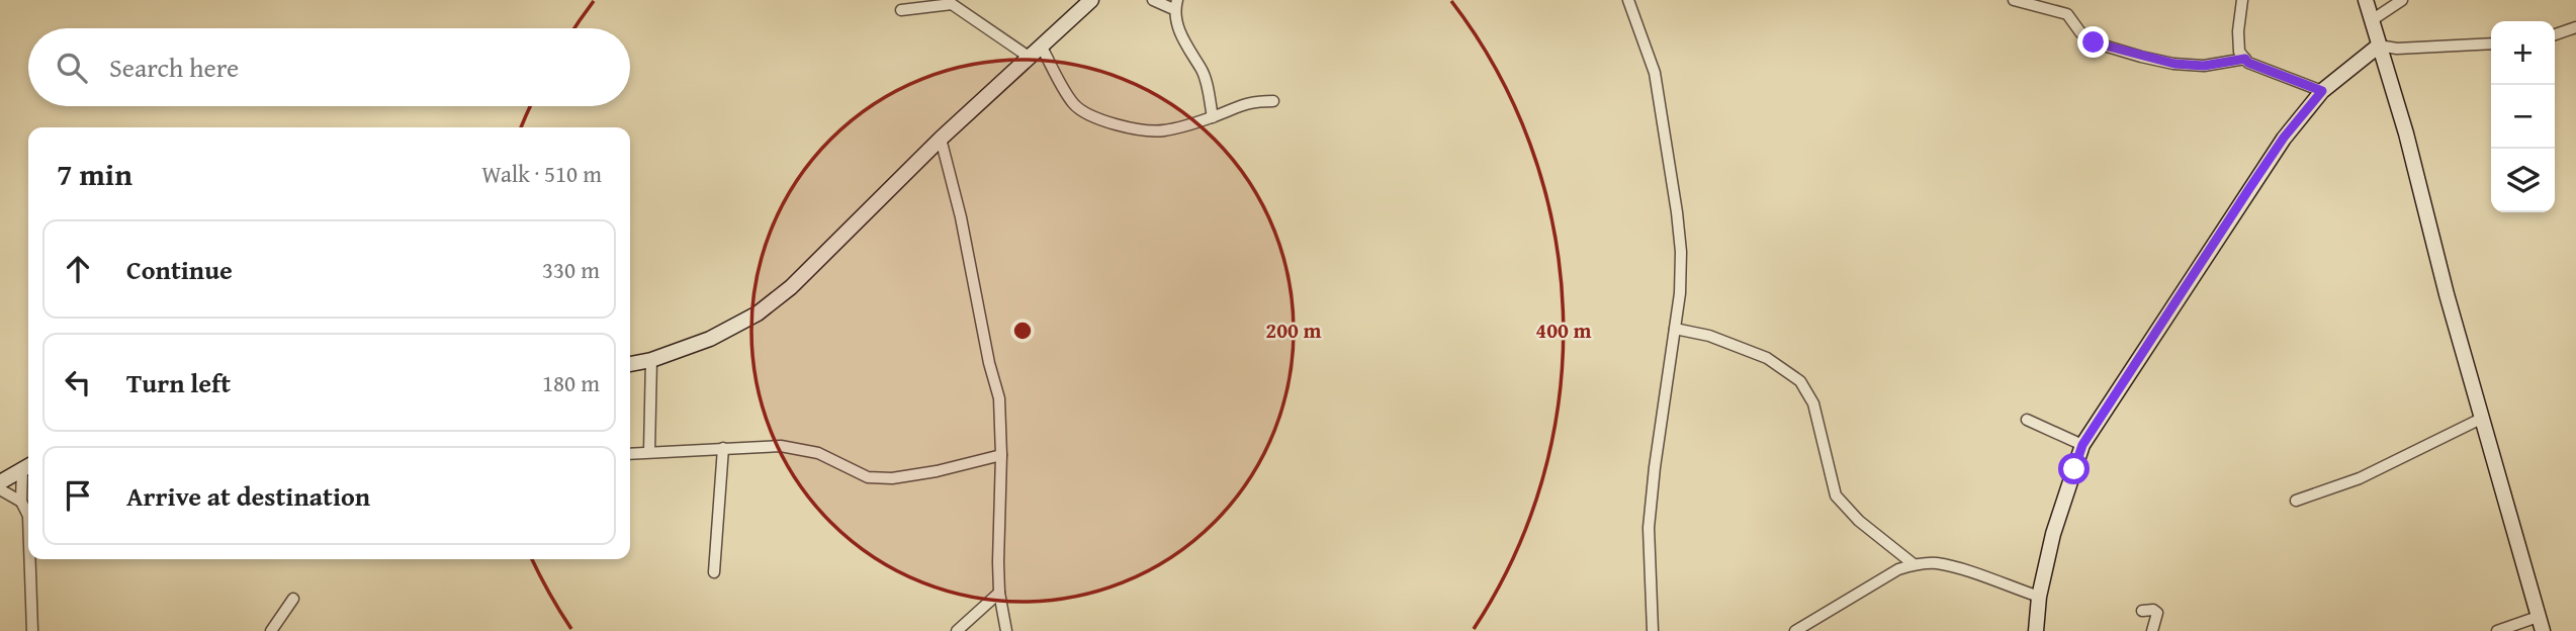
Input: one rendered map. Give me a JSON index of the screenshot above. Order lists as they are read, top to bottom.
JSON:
{
  "page": {
    "map_buttons": ["+", "−"],
    "search": "Search here",
    "heading": ["7 min", "Walk · 510 m"],
    "list": [
      ["Continue", "330 m"],
      ["Turn left", "180 m"],
      "Arrive at destination"
    ]
  },
  "rings": ["200 m", "400 m"]
}
